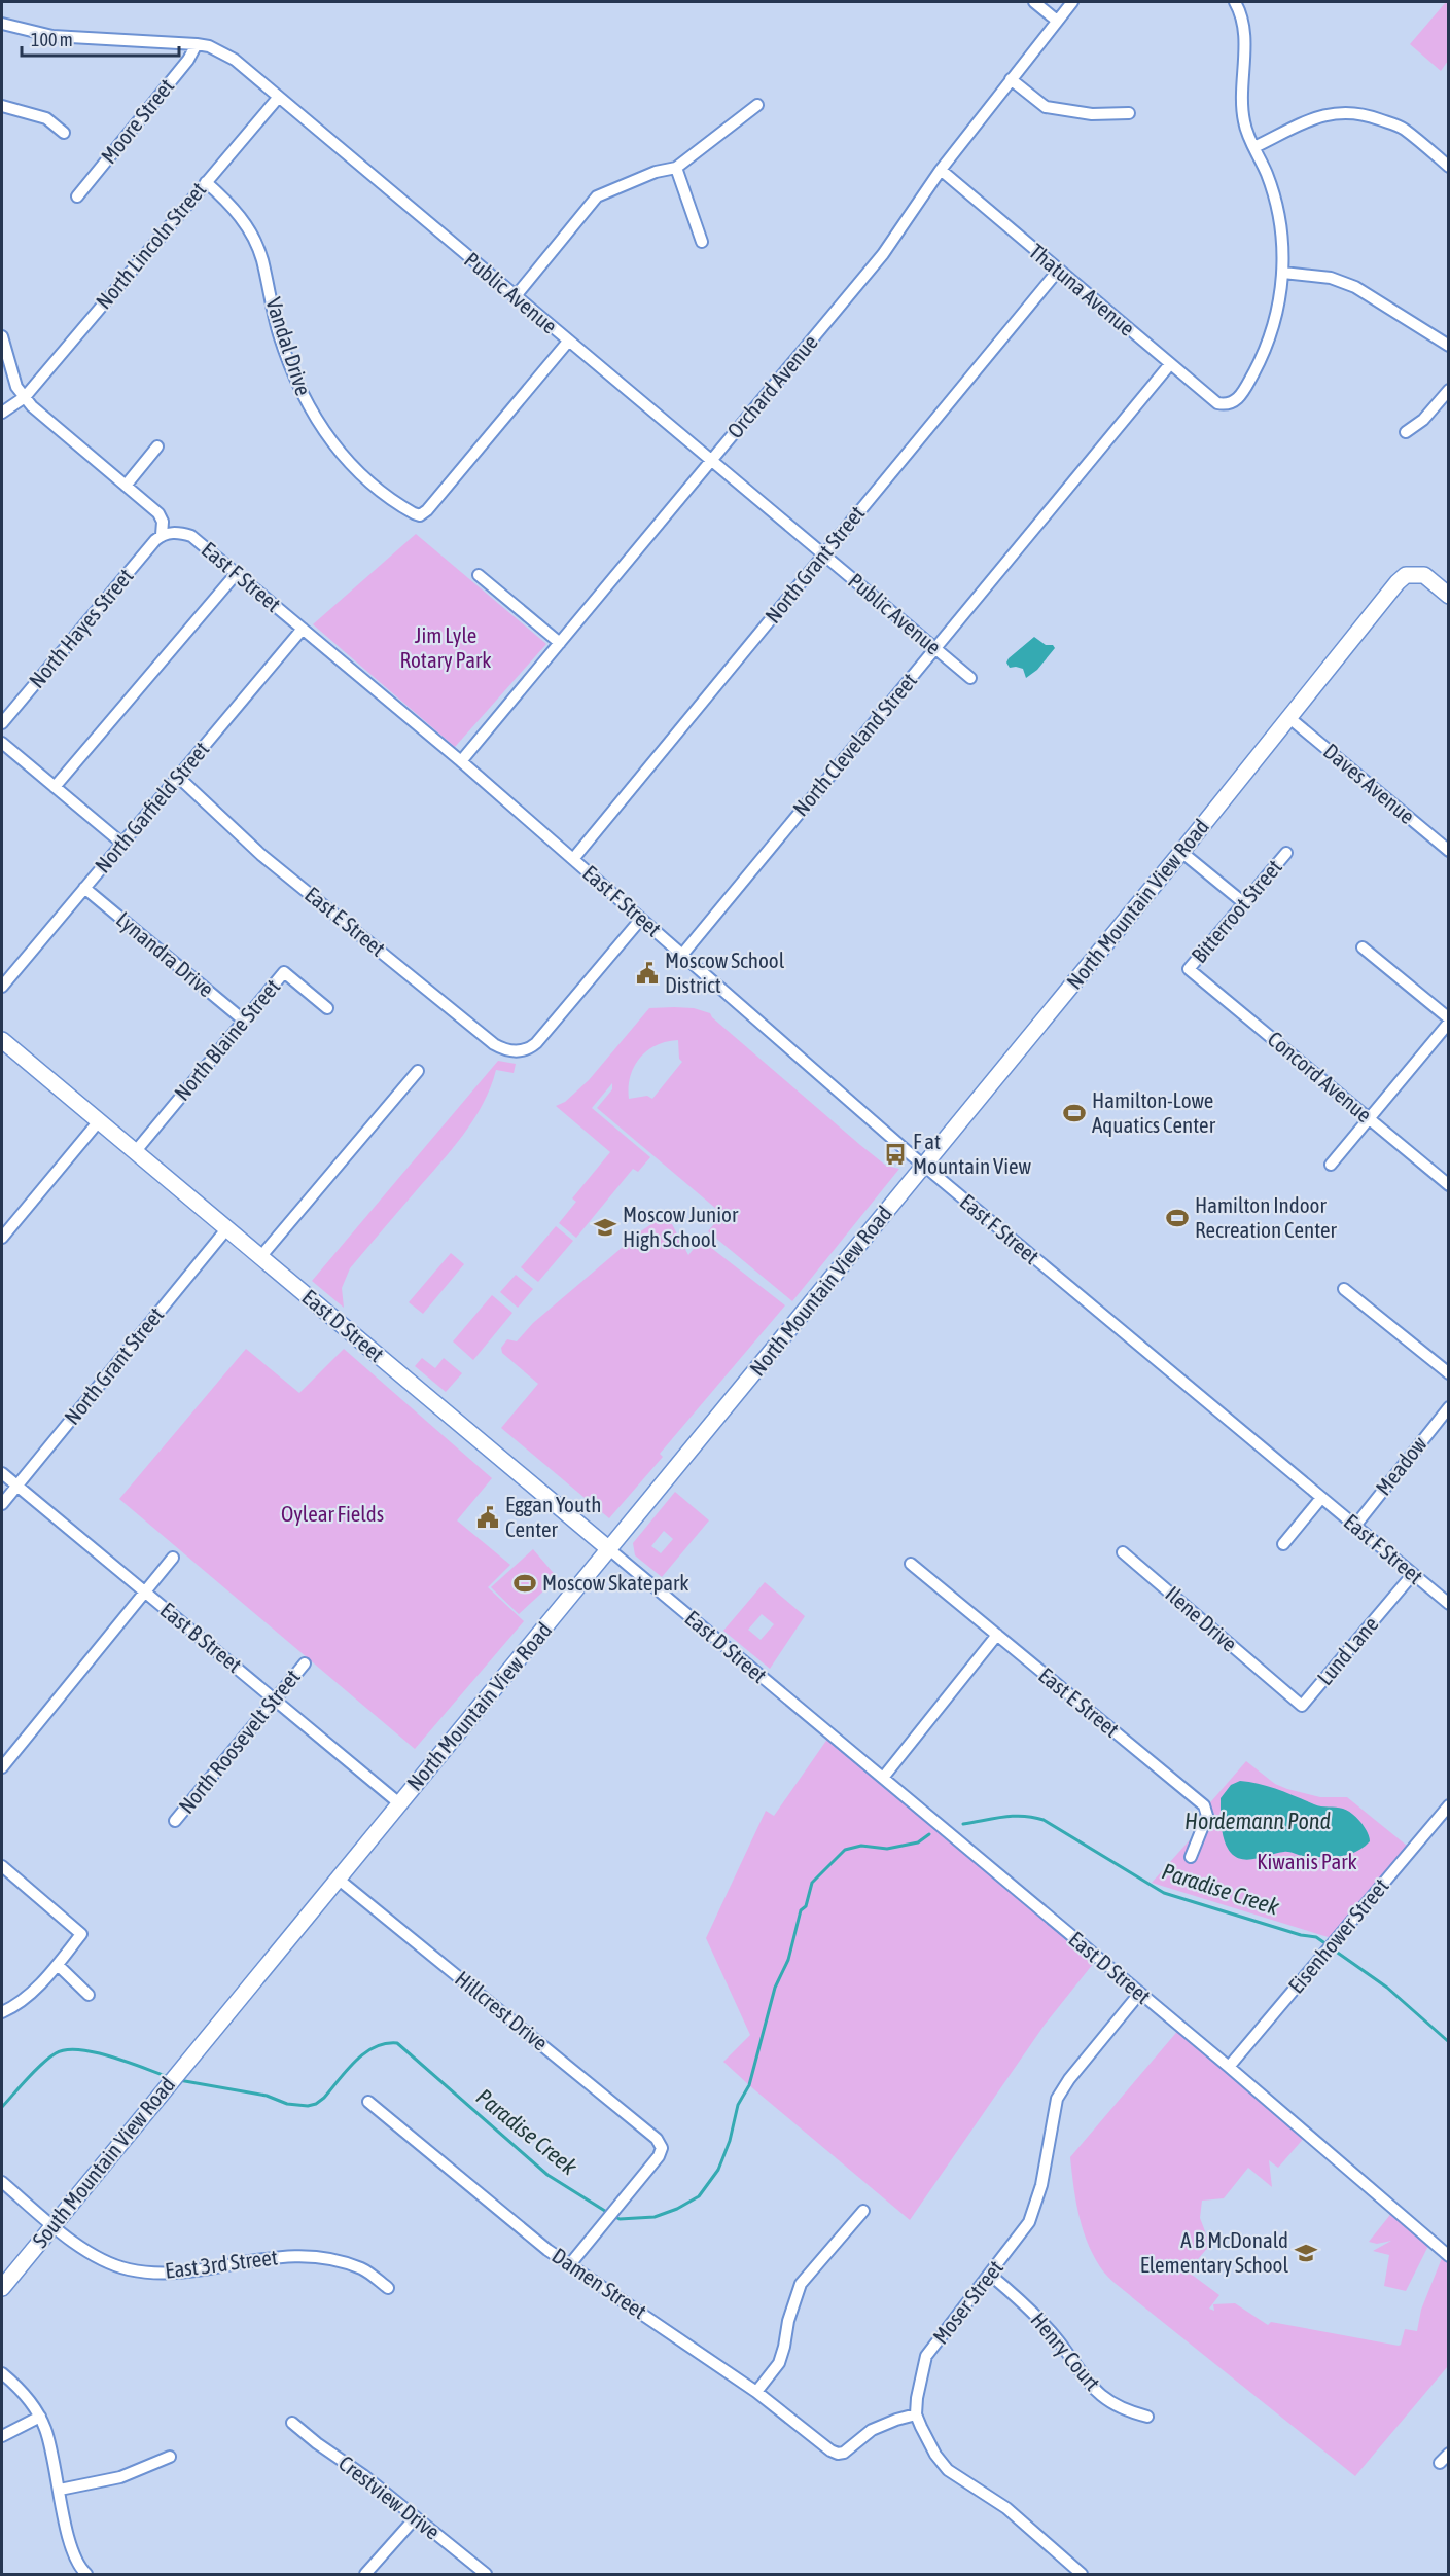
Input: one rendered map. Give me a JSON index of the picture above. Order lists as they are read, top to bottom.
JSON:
{
  "streets": {
    "street": [
      "Moore Street",
      "North Lincoln Street",
      "Thatuna Avenue",
      "Public Avenue",
      "Vandal Drive",
      "Orchard Avenue",
      "North Grant Street",
      "East F Street",
      "North Hayes Street",
      "North Cleveland Street",
      "Daves Avenue",
      "North Garfield Street",
      "North Mountain View Road",
      "Bitterroot Street",
      "East E Street",
      "Lynandra Drive",
      "North Blaine Street",
      "Concord Avenue",
      "East D Street",
      "Meadow",
      "Ilene Drive",
      "East B Street",
      "Lund Lane",
      "North Roosevelt Street",
      "Eisenhower Street",
      "Hillcrest Drive",
      "South Mountain View Road",
      "East 3rd Street",
      "Damen Street",
      "Moser Street",
      "Henry Court",
      "Crestview Drive"
    ]
  },
  "crossings": [
    ["Moore Street", "Public Avenue"],
    ["North Lincoln Street", "Public Avenue"],
    ["North Lincoln Street", "Vandal Drive"],
    ["Thatuna Avenue", "Orchard Avenue"],
    ["Thatuna Avenue", "North Grant Street"],
    ["Thatuna Avenue", "North Cleveland Street"],
    ["Public Avenue", "Vandal Drive"],
    ["Public Avenue", "Orchard Avenue"],
    ["Public Avenue", "North Grant Street"],
    ["Public Avenue", "North Cleveland Street"],
    ["Orchard Avenue", "East F Street"],
    ["North Grant Street", "East F Street"],
    ["North Grant Street", "East D Street"],
    ["North Grant Street", "East B Street"],
    ["East F Street", "North Hayes Street"],
    ["East F Street", "North Cleveland Street"],
    ["East F Street", "North Garfield Street"],
    ["East F Street", "North Mountain View Road"],
    ["East F Street", "East E Street"],
    ["East F Street", "Meadow"],
    ["East F Street", "Lund Lane"],
    ["Daves Avenue", "North Mountain View Road"],
    ["North Garfield Street", "East E Street"],
    ["North Garfield Street", "Lynandra Drive"],
    ["North Mountain View Road", "East D Street"],
    ["North Mountain View Road", "East B Street"],
    ["North Mountain View Road", "Hillcrest Drive"],
    ["North Mountain View Road", "South Mountain View Road"],
    ["Bitterroot Street", "Concord Avenue"],
    ["Lynandra Drive", "North Blaine Street"],
    ["North Blaine Street", "East D Street"],
    ["East D Street", "Eisenhower Street"],
    ["East D Street", "Moser Street"],
    ["Ilene Drive", "Lund Lane"],
    ["East B Street", "North Roosevelt Street"],
    ["Hillcrest Drive", "Damen Street"],
    ["South Mountain View Road", "East 3rd Street"],
    ["Damen Street", "Moser Street"],
    ["Moser Street", "Henry Court"]
  ],
  "water": ["Hordemann Pond", "Paradise Creek"],
  "parks": ["Jim Lyle Rotary Park", "Oylear Fields", "Kiwanis Park"],
  "places": {
    "public building": ["Moscow School District", "Eggan Youth Center"],
    "sports": ["Hamilton-Lowe Aquatics Center", "Hamilton Indoor Recreation Center", "Moscow Skatepark"],
    "bus stop": ["F at Mountain View"],
    "school or university": ["Moscow Junior High School", "A B McDonald Elementary School"]
  },
  "scale_bar": "100 m"
}
